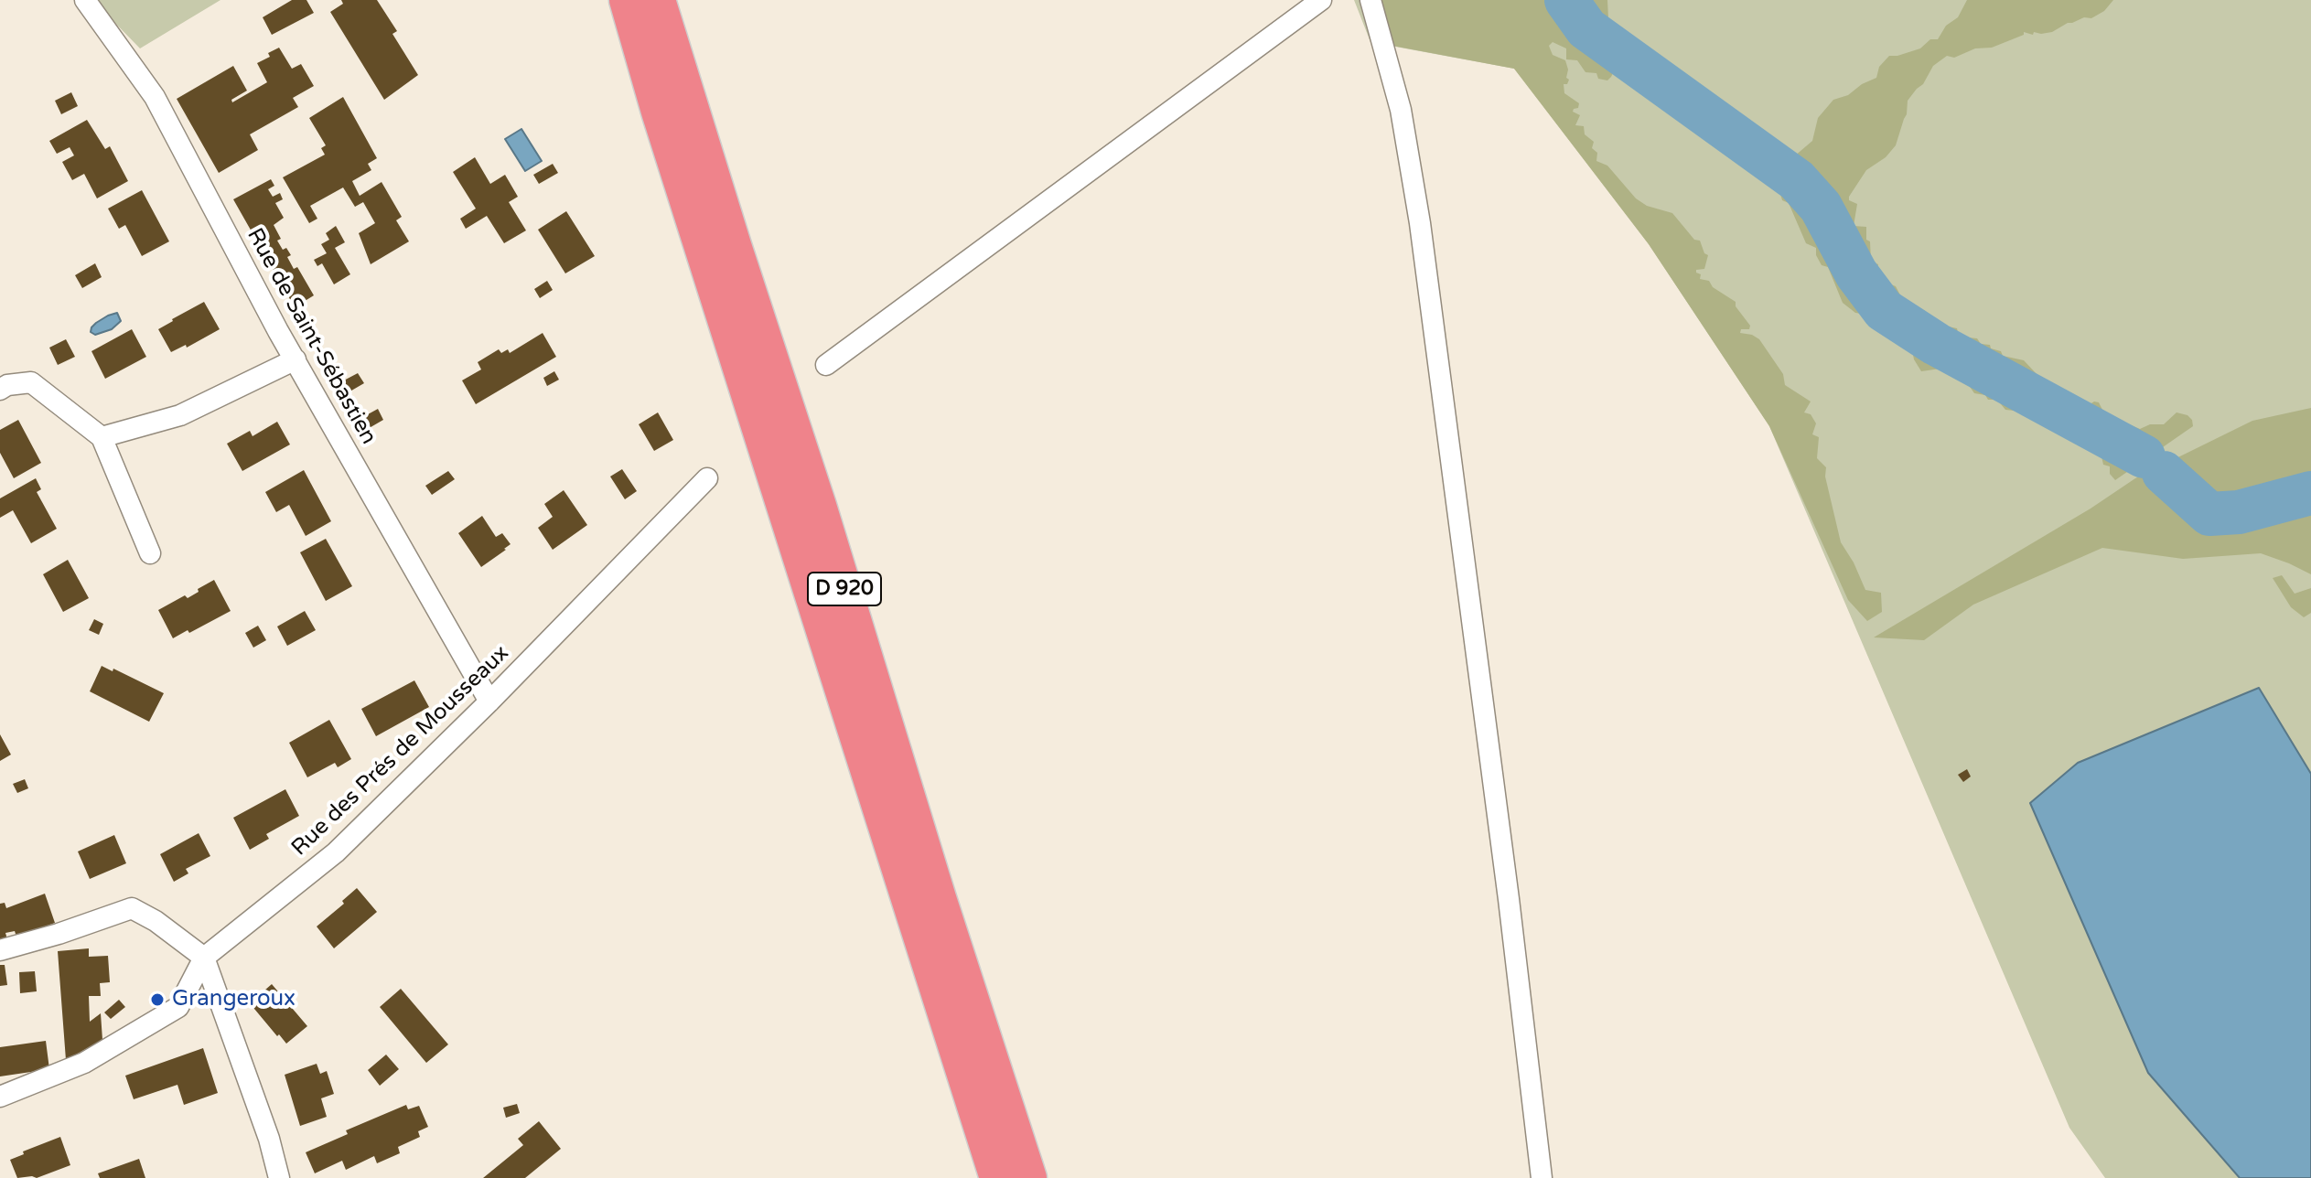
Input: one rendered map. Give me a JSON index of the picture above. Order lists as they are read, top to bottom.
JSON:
{
  "streets": {
    "highway": ["D 920"],
    "street": ["Rue de Saint-Sébastien", "Rue des Prés de Mousseaux"]
  },
  "crossings": [
    ["Rue de Saint-Sébastien", "Rue des Prés de Mousseaux"]
  ],
  "places": ["Grangeroux"]
}
